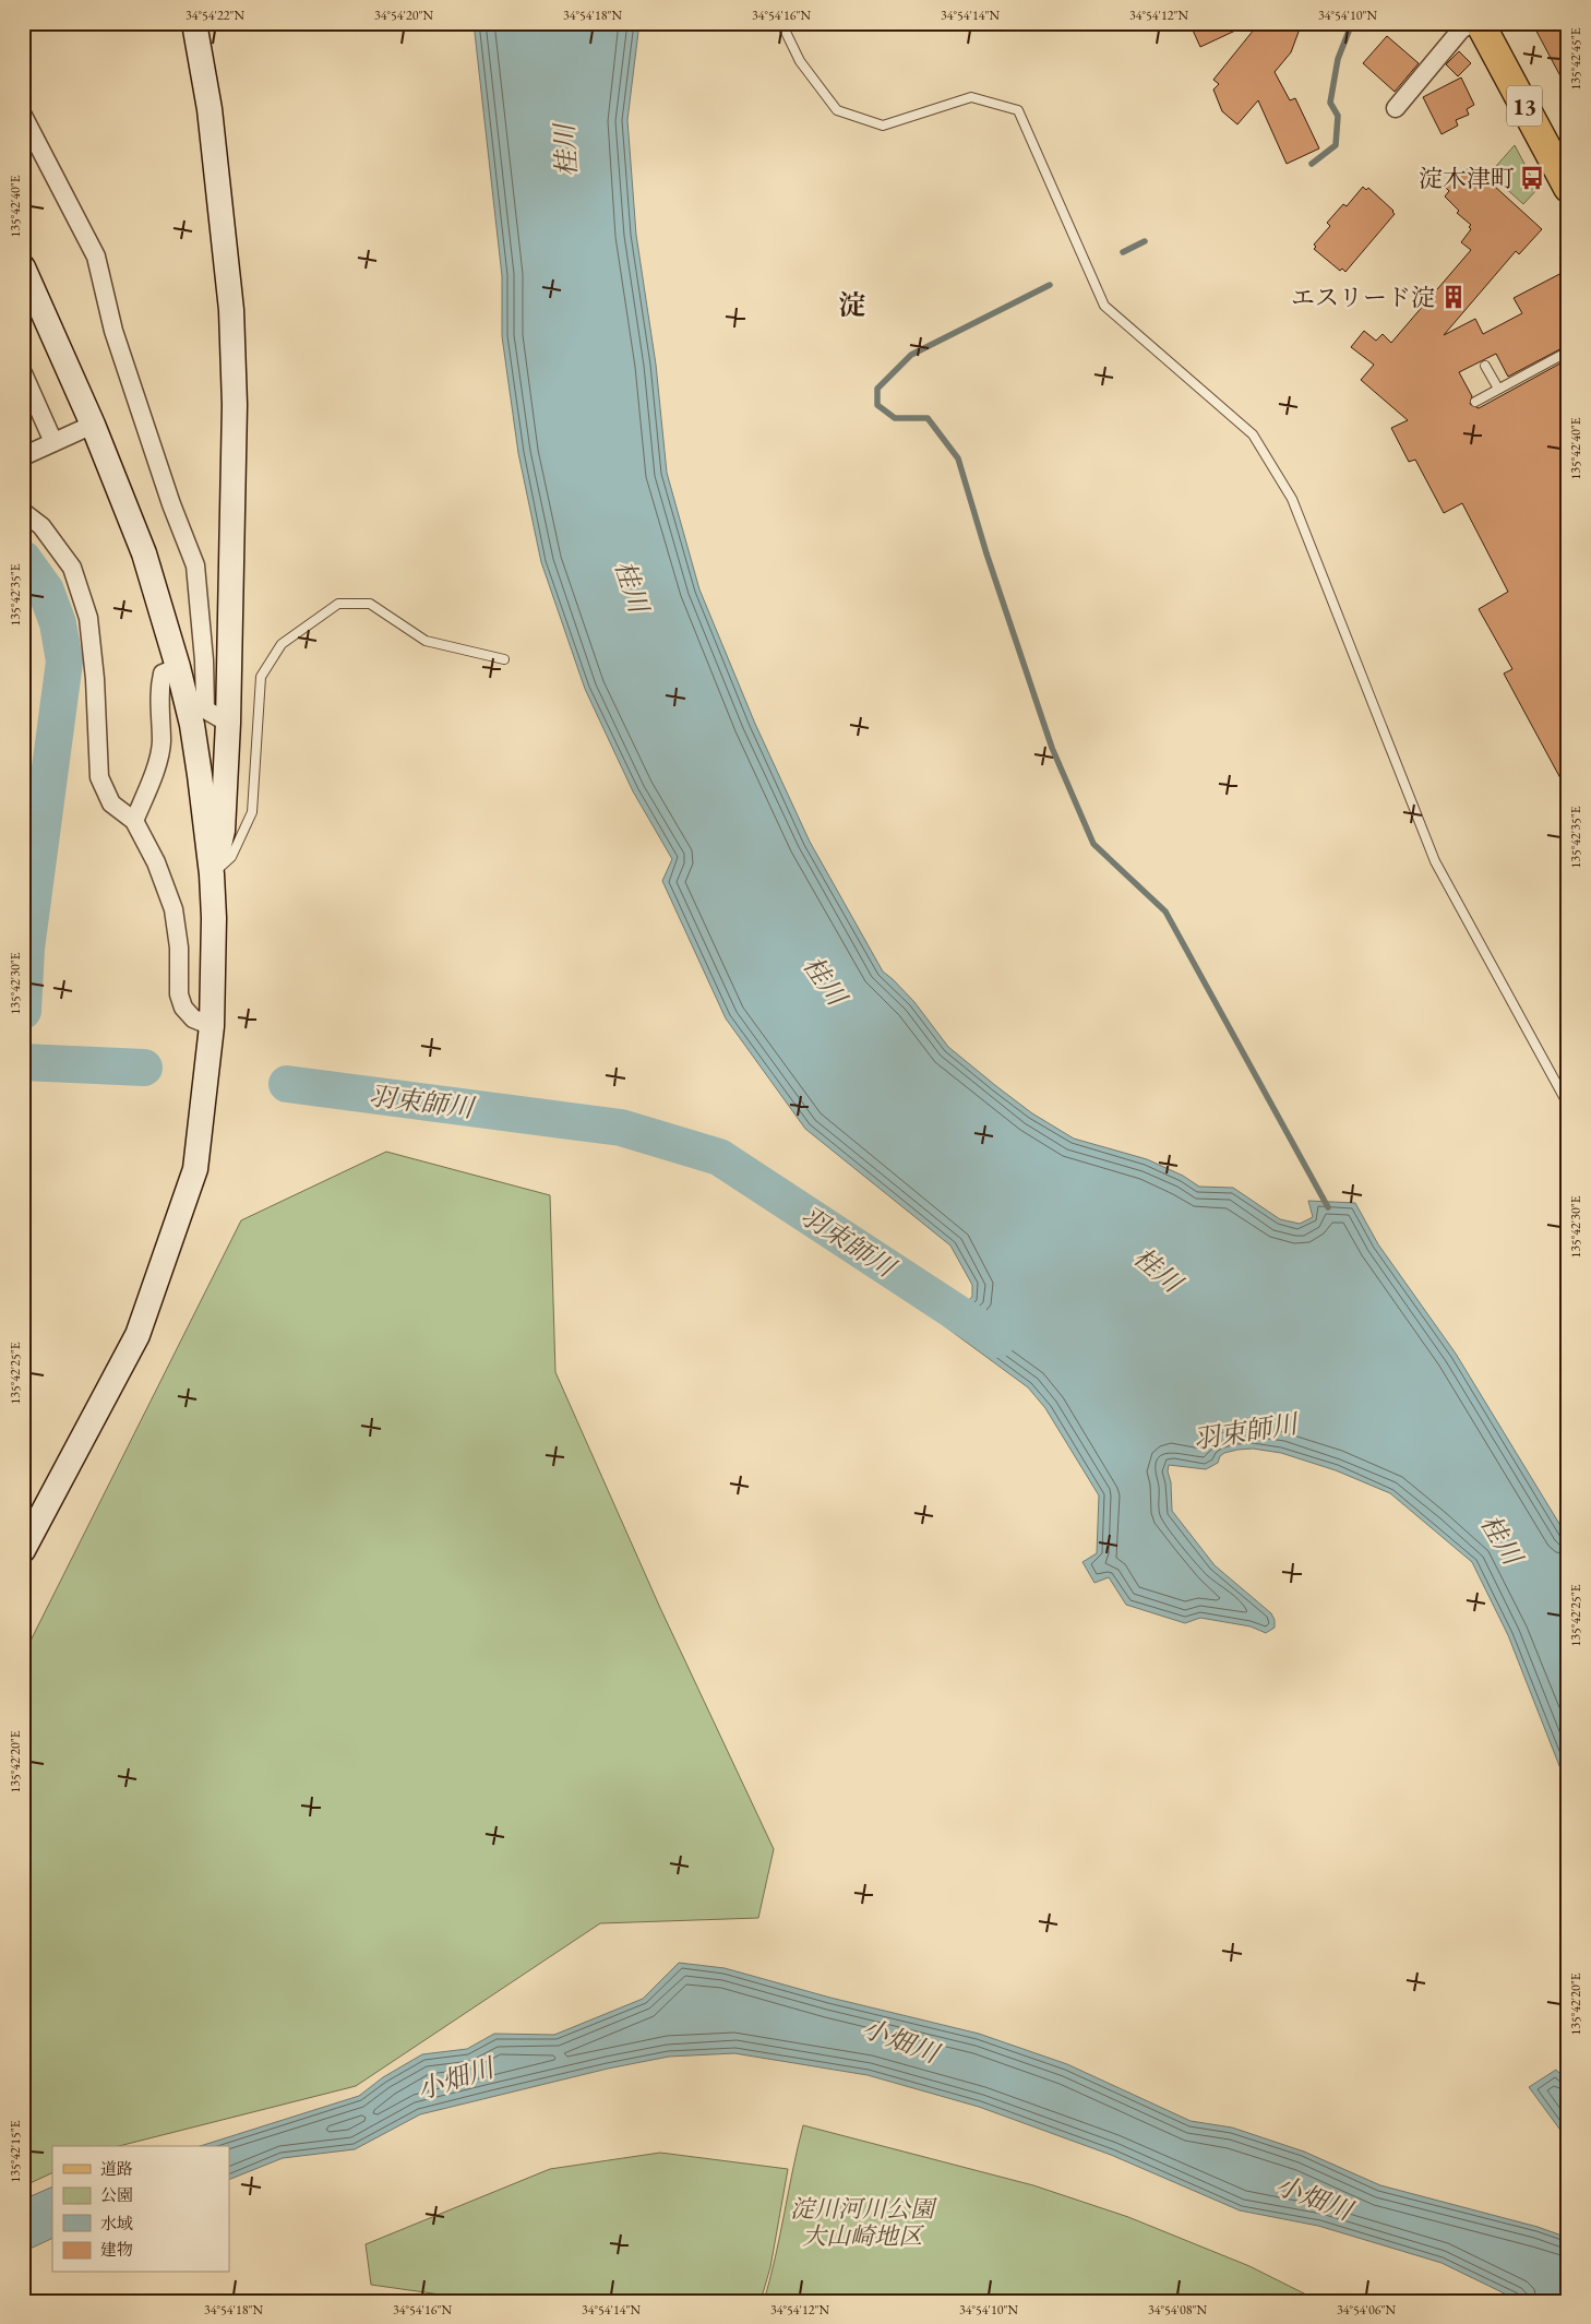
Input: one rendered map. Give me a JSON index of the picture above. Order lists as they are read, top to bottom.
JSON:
{
  "streets": {
    "main road": ["13"]
  },
  "districts": ["淀"],
  "water": ["桂川", "羽束師川", "小畑川"],
  "parks": ["淀川河川公園 大山崎地区"],
  "places": {
    "bus stop": ["淀木津町"],
    "building": ["エスリード淀"]
  },
  "legend": [
    "道路",
    "公園",
    "水域",
    "建物"
  ],
  "coordinates": [
    "34°54'22\"N",
    "34°54'20\"N",
    "34°54'18\"N",
    "34°54'16\"N",
    "34°54'14\"N",
    "34°54'12\"N",
    "34°54'10\"N",
    "135°42'45\"E",
    "135°42'40\"E",
    "135°42'35\"E",
    "135°42'30\"E",
    "135°42'25\"E",
    "135°42'20\"E",
    "135°42'15\"E",
    "34°54'08\"N",
    "34°54'06\"N"
  ]
}
